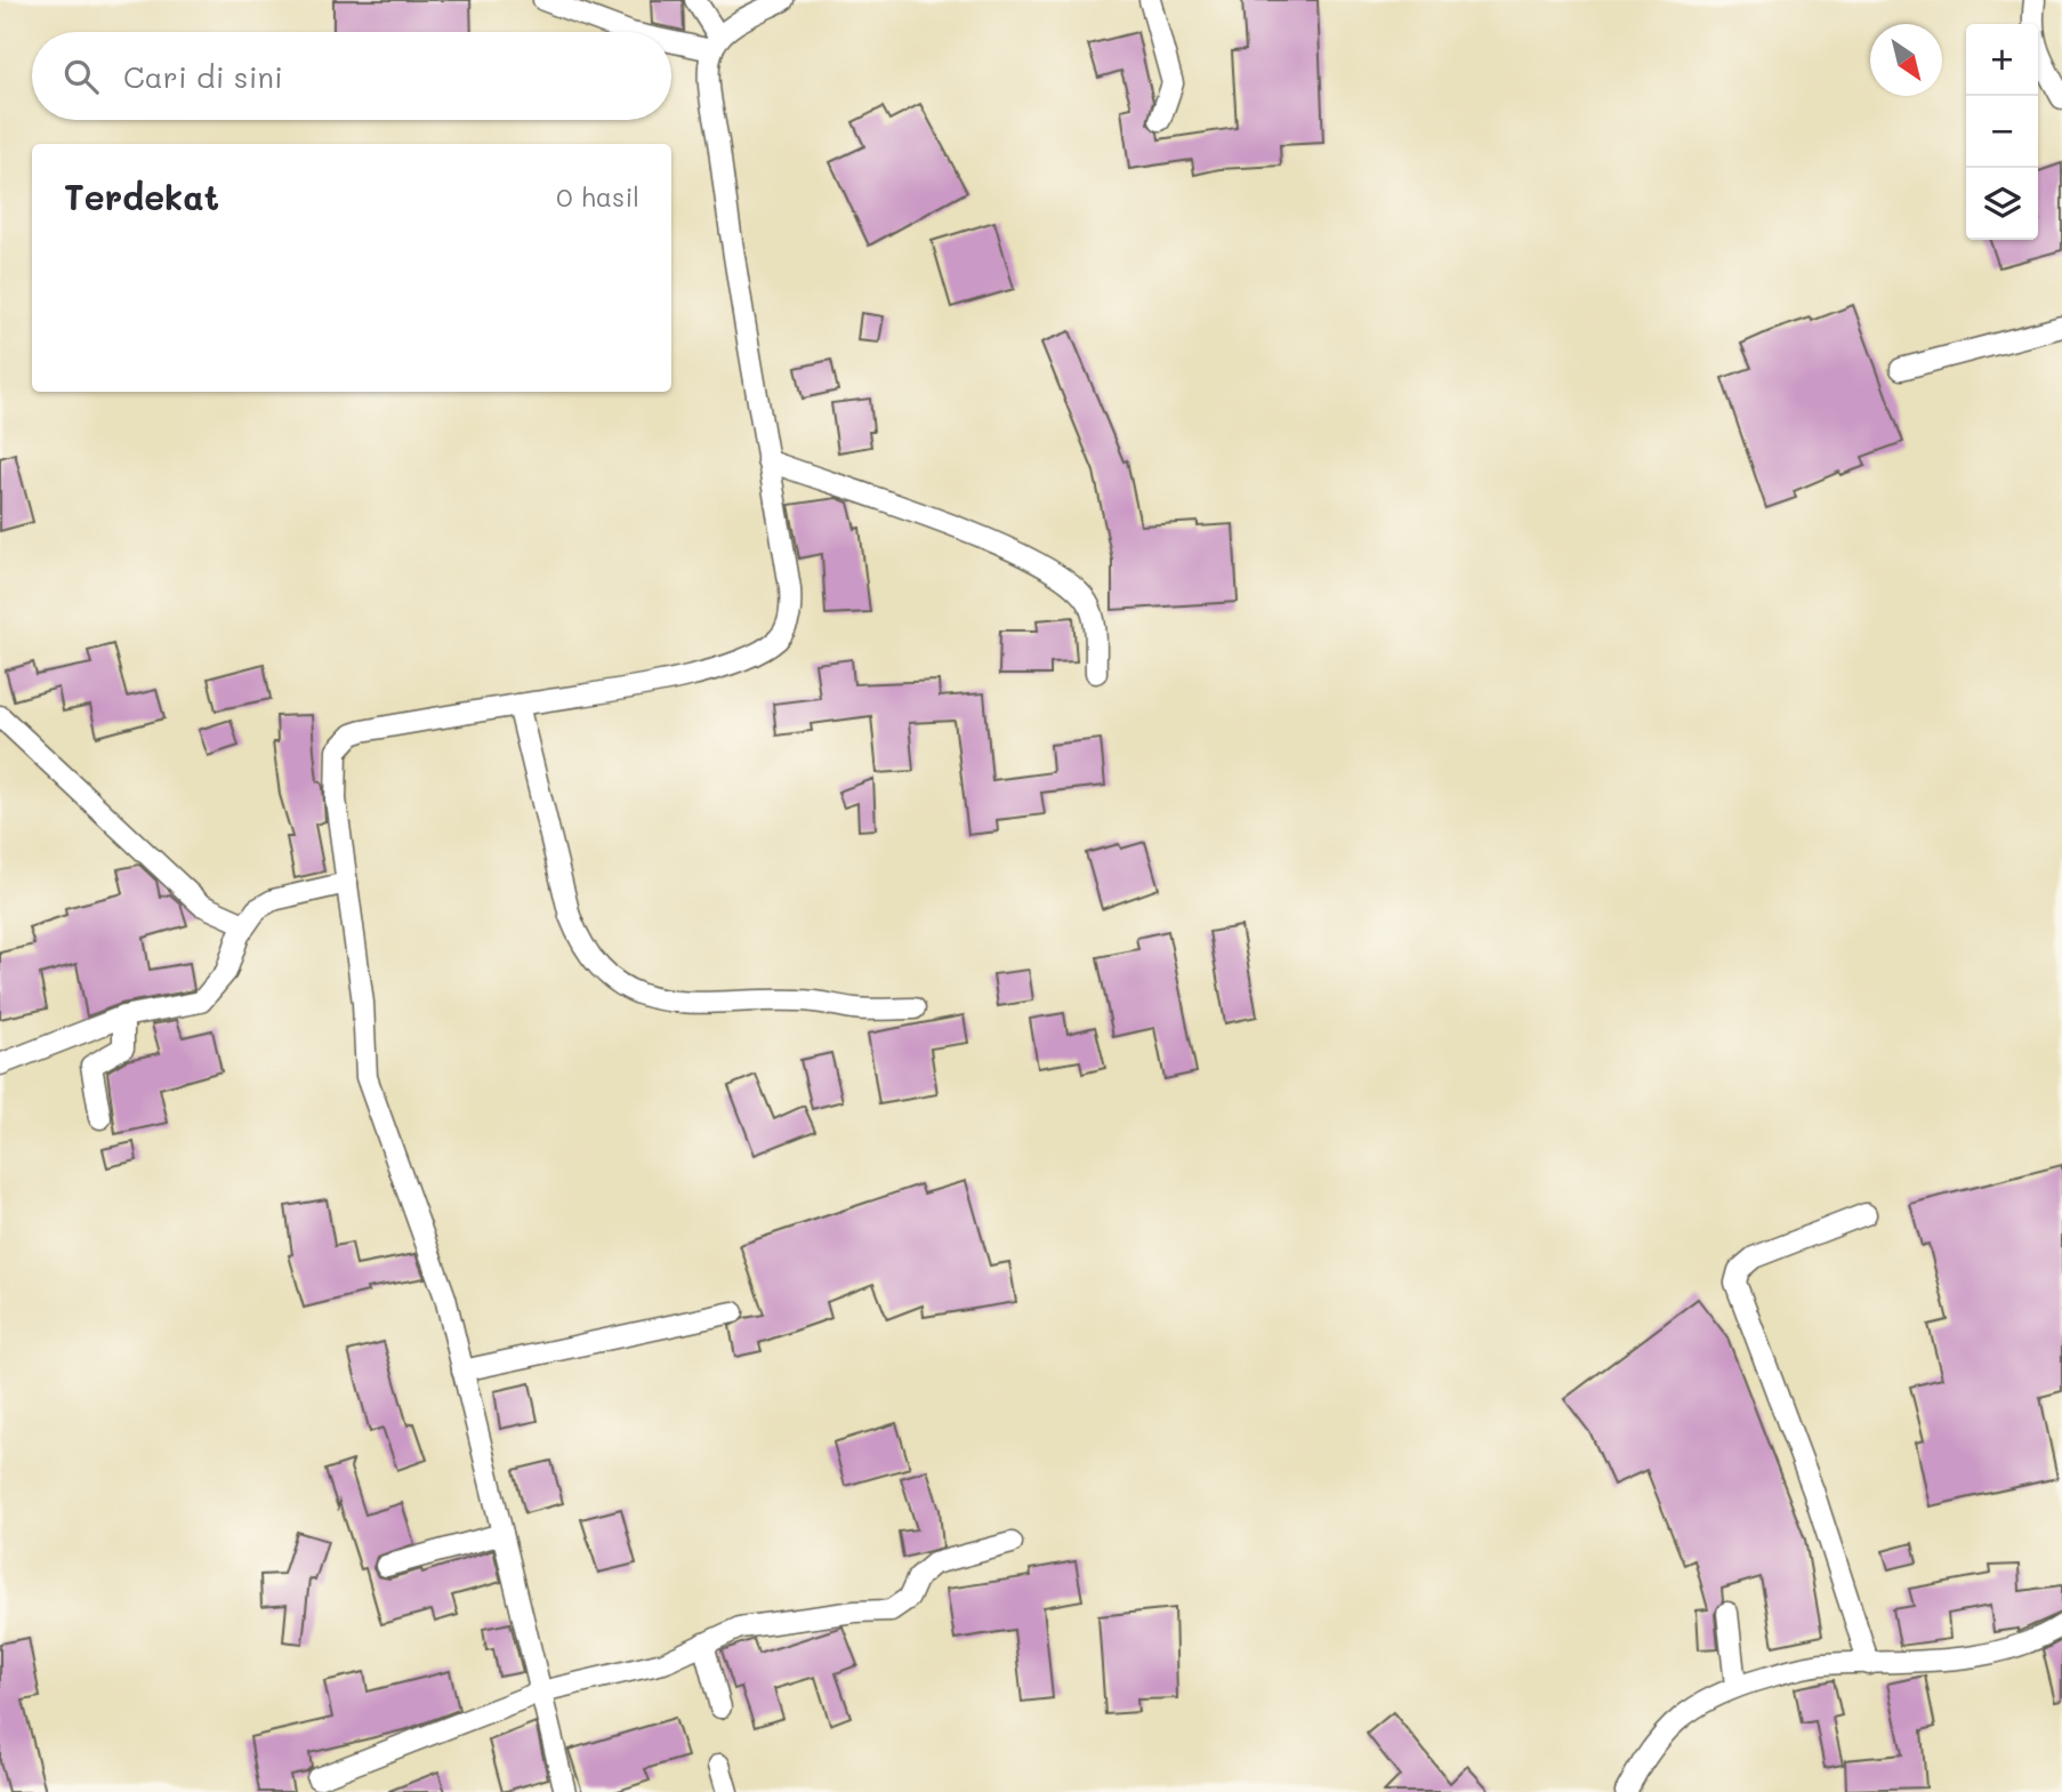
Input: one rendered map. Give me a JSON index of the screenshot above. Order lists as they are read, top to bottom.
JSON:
{
  "north": "bottom right",
  "page": {
    "map_buttons": ["+", "−"],
    "search": "Cari di sini",
    "heading": ["Terdekat", "0 hasil"]
  }
}
